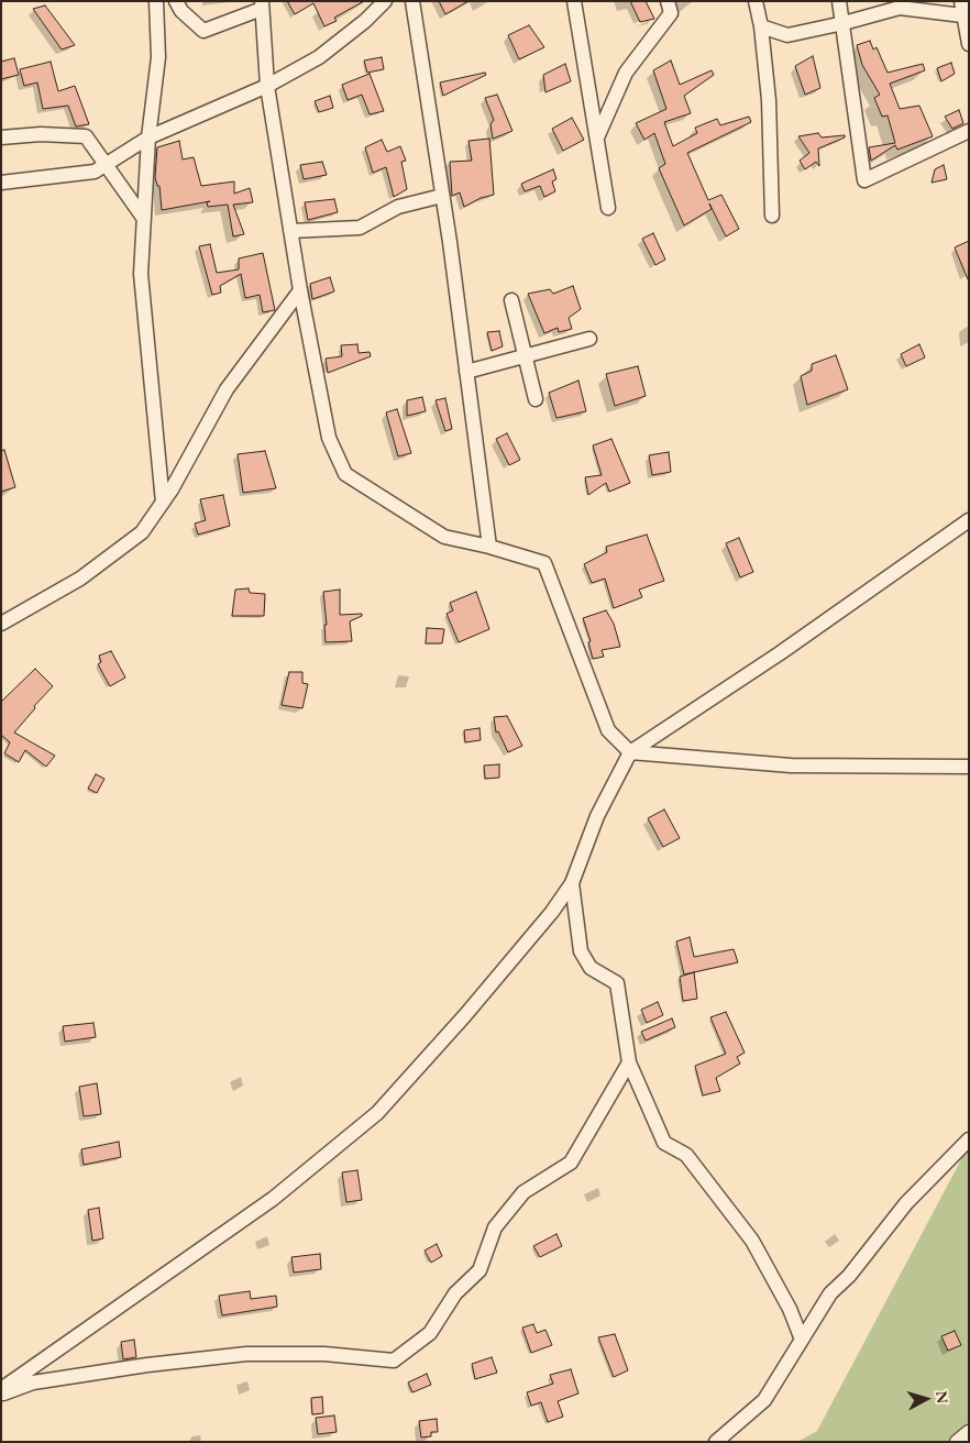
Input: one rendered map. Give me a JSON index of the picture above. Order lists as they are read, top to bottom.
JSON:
{
  "north": "right"
}
